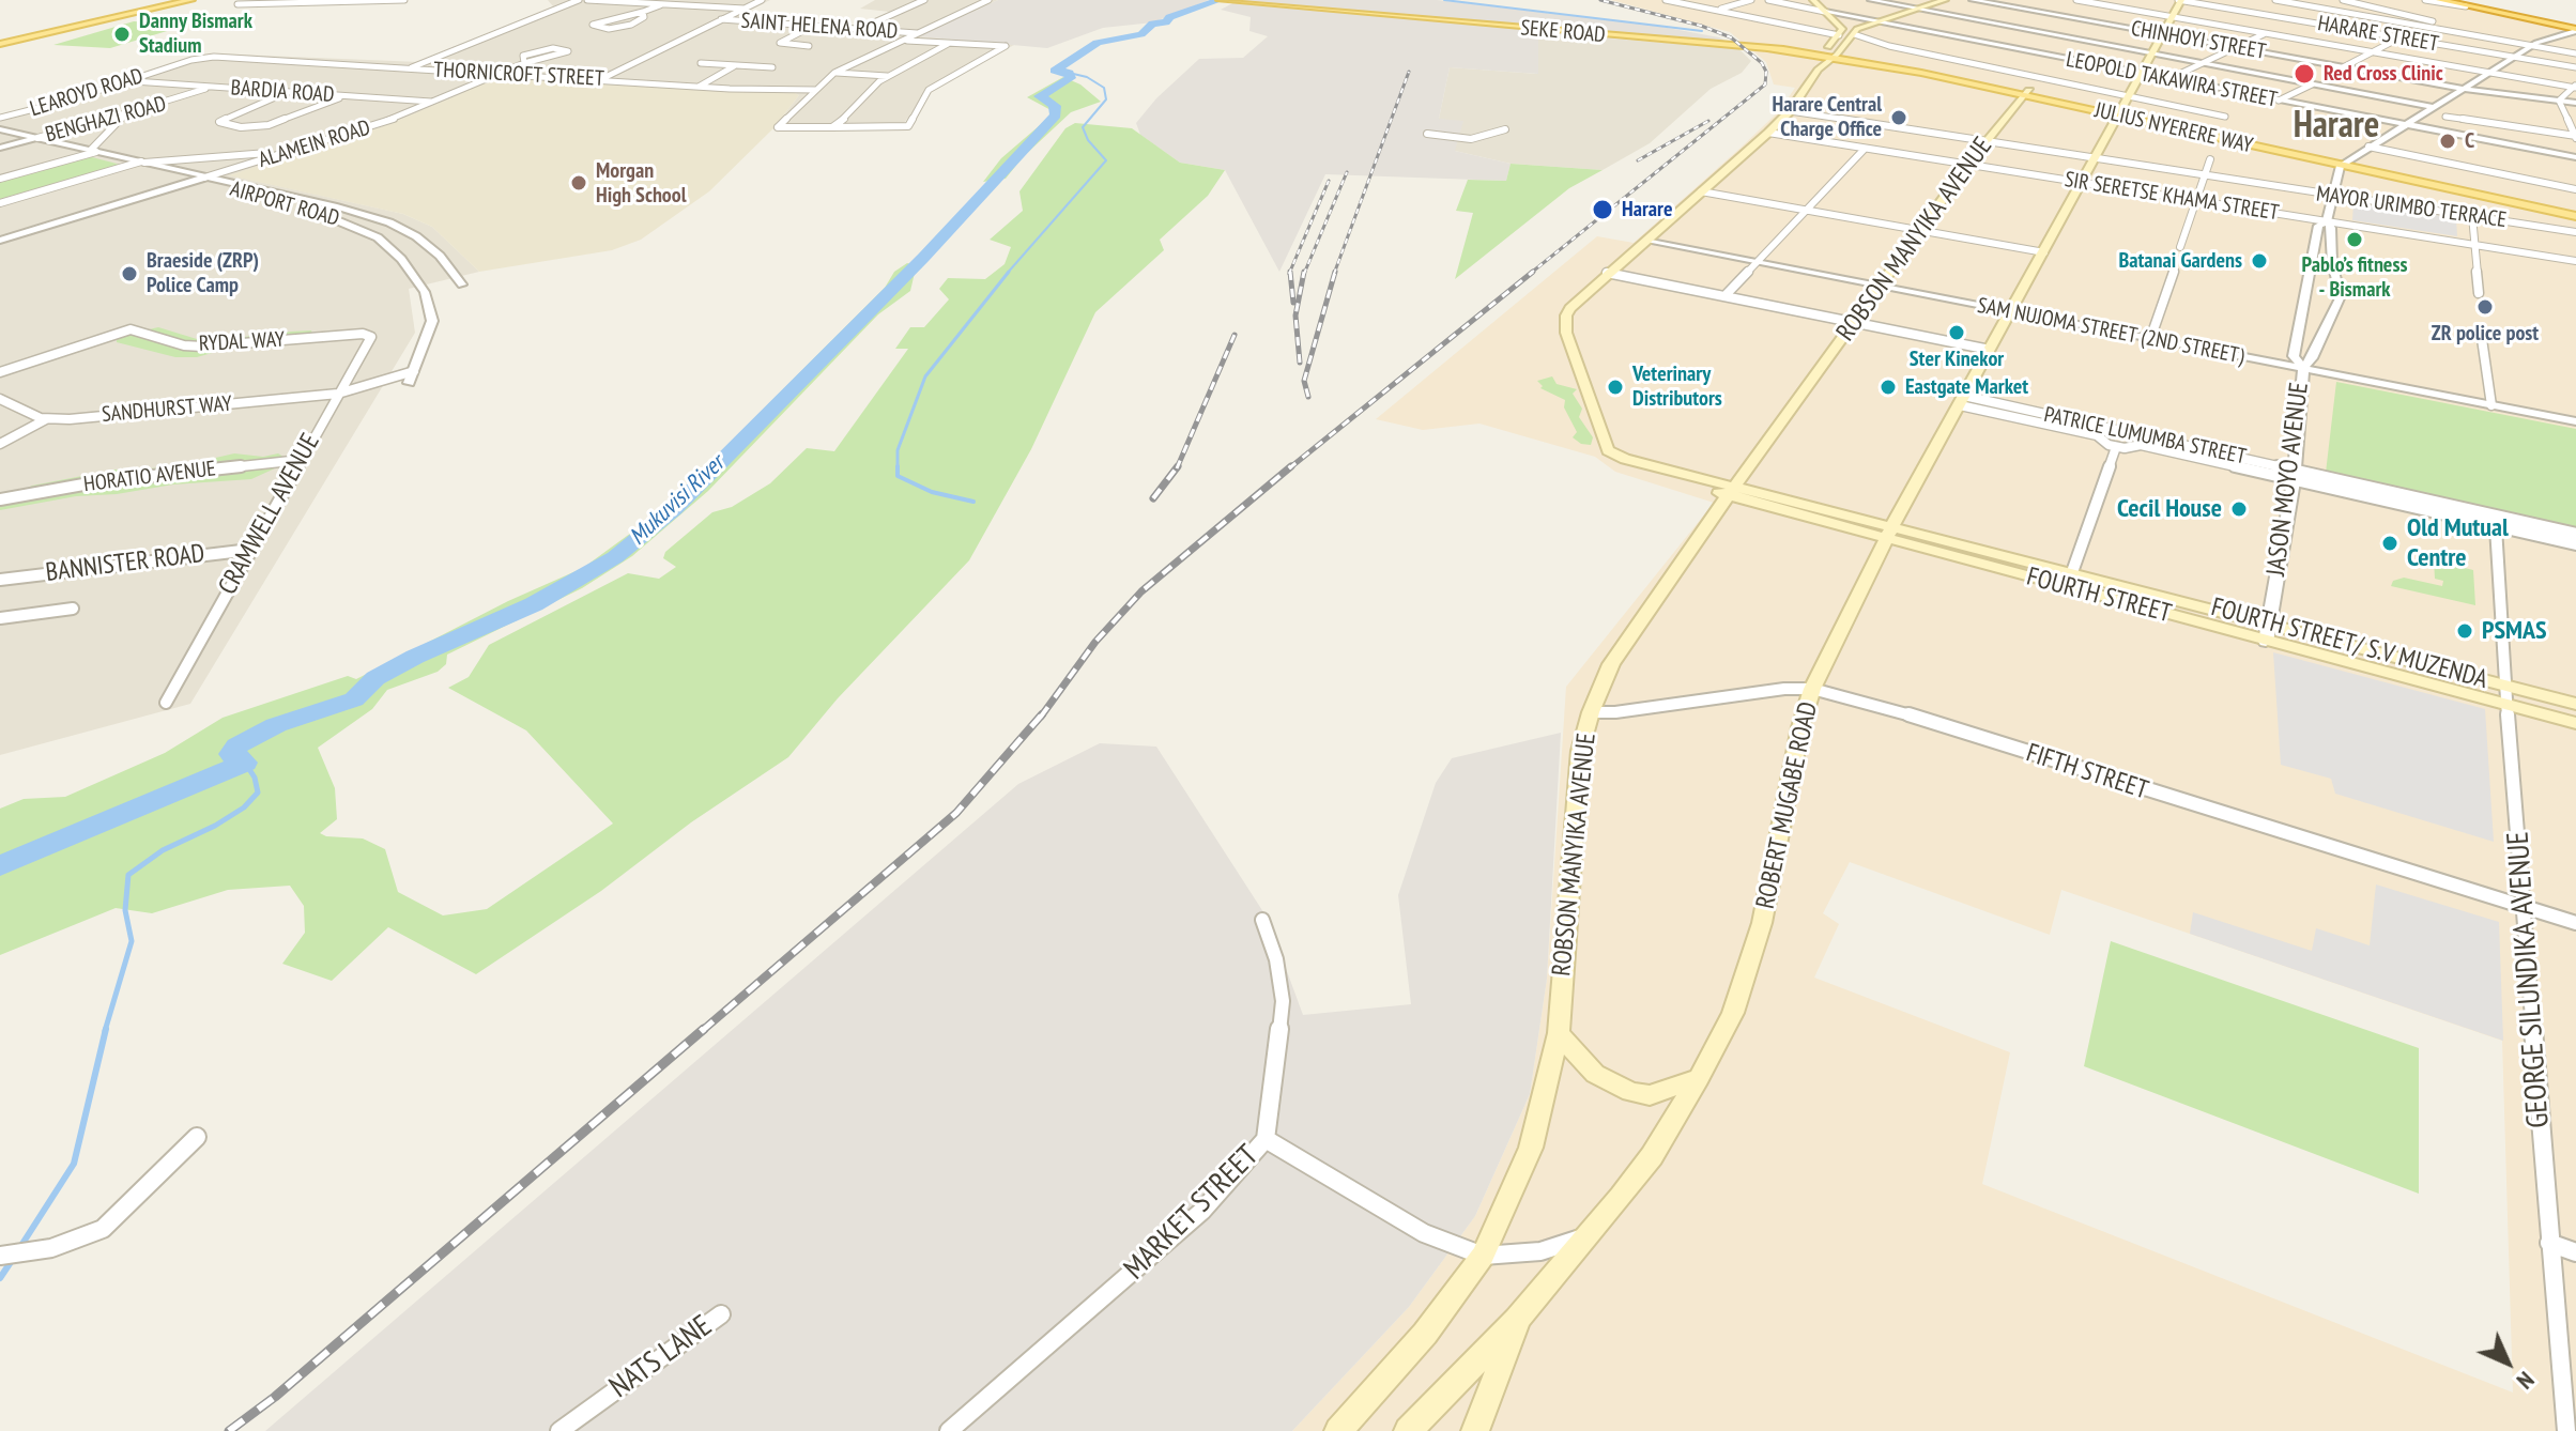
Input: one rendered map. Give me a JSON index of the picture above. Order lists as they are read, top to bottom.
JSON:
{
  "streets": {
    "main road": [
      "SEKE ROAD",
      "JULIUS NYERERE WAY",
      "ROBSON MANYIKA AVENUE",
      "FOURTH STREET",
      "FOURTH STREET/ S.V MUZENDA",
      "ROBERT MUGABE ROAD"
    ],
    "street": [
      "SAINT HELENA ROAD",
      "HARARE STREET",
      "CHINHOYI STREET",
      "THORNICROFT STREET",
      "LEOPOLD TAKAWIRA STREET",
      "BARDIA ROAD",
      "LEAROYD ROAD",
      "BENGHAZI ROAD",
      "ALAMEIN ROAD",
      "SIR SERETSE KHAMA STREET",
      "AIRPORT ROAD",
      "MAYOR URIMBO TERRACE",
      "SAM NUJOMA STREET (2ND STREET)",
      "RYDAL WAY",
      "SANDHURST WAY",
      "PATRICE LUMUMBA STREET",
      "HORATIO AVENUE",
      "JASON MOYO AVENUE",
      "CRAMWELL AVENUE",
      "BANNISTER ROAD",
      "FIFTH STREET",
      "GEORGE SILUNDIKA AVENUE",
      "MARKET STREET",
      "NATS LANE"
    ]
  },
  "crossings": [
    ["HARARE STREET", "ROBERT MUGABE ROAD"],
    ["CHINHOYI STREET", "ROBERT MUGABE ROAD"],
    ["THORNICROFT STREET", "LEAROYD ROAD"],
    ["THORNICROFT STREET", "ALAMEIN ROAD"],
    ["LEOPOLD TAKAWIRA STREET", "ROBERT MUGABE ROAD"],
    ["BARDIA ROAD", "LEAROYD ROAD"],
    ["BARDIA ROAD", "BENGHAZI ROAD"],
    ["BARDIA ROAD", "ALAMEIN ROAD"],
    ["JULIUS NYERERE WAY", "ROBSON MANYIKA AVENUE"],
    ["JULIUS NYERERE WAY", "JASON MOYO AVENUE"],
    ["JULIUS NYERERE WAY", "ROBERT MUGABE ROAD"],
    ["ALAMEIN ROAD", "AIRPORT ROAD"],
    ["SIR SERETSE KHAMA STREET", "ROBSON MANYIKA AVENUE"],
    ["SIR SERETSE KHAMA STREET", "JASON MOYO AVENUE"],
    ["SIR SERETSE KHAMA STREET", "ROBERT MUGABE ROAD"],
    ["AIRPORT ROAD", "SANDHURST WAY"],
    ["MAYOR URIMBO TERRACE", "ROBSON MANYIKA AVENUE"],
    ["MAYOR URIMBO TERRACE", "JASON MOYO AVENUE"],
    ["MAYOR URIMBO TERRACE", "ROBERT MUGABE ROAD"],
    ["ROBSON MANYIKA AVENUE", "SAM NUJOMA STREET (2ND STREET)"],
    ["ROBSON MANYIKA AVENUE", "FOURTH STREET"],
    ["ROBSON MANYIKA AVENUE", "FIFTH STREET"],
    ["SAM NUJOMA STREET (2ND STREET)", "JASON MOYO AVENUE"],
    ["SAM NUJOMA STREET (2ND STREET)", "ROBERT MUGABE ROAD"],
    ["RYDAL WAY", "CRAMWELL AVENUE"],
    ["SANDHURST WAY", "CRAMWELL AVENUE"],
    ["PATRICE LUMUMBA STREET", "JASON MOYO AVENUE"],
    ["PATRICE LUMUMBA STREET", "ROBERT MUGABE ROAD"],
    ["PATRICE LUMUMBA STREET", "GEORGE SILUNDIKA AVENUE"],
    ["HORATIO AVENUE", "CRAMWELL AVENUE"],
    ["JASON MOYO AVENUE", "FOURTH STREET"],
    ["JASON MOYO AVENUE", "FOURTH STREET/ S.V MUZENDA"],
    ["CRAMWELL AVENUE", "BANNISTER ROAD"],
    ["FOURTH STREET", "FOURTH STREET/ S.V MUZENDA"],
    ["FOURTH STREET", "ROBERT MUGABE ROAD"],
    ["FOURTH STREET", "GEORGE SILUNDIKA AVENUE"],
    ["FOURTH STREET/ S.V MUZENDA", "GEORGE SILUNDIKA AVENUE"],
    ["FIFTH STREET", "ROBERT MUGABE ROAD"],
    ["FIFTH STREET", "GEORGE SILUNDIKA AVENUE"]
  ],
  "districts": ["Harare"],
  "water": ["Mukuvisi River"],
  "places": [
    "Danny Bismark Stadium",
    "Red Cross Clinic",
    "Harare Central Charge Office",
    "C",
    "Morgan High School",
    "Harare",
    "Pablo’s fitness - Bismark",
    "Batanai Gardens",
    "Braeside (ZRP) Police Camp",
    "ZR police post",
    "Ster Kinekor",
    "Veterinary Distributors",
    "Eastgate Market",
    "Cecil House",
    "Old Mutual Centre",
    "PSMAS"
  ],
  "north": "bottom right"
}
